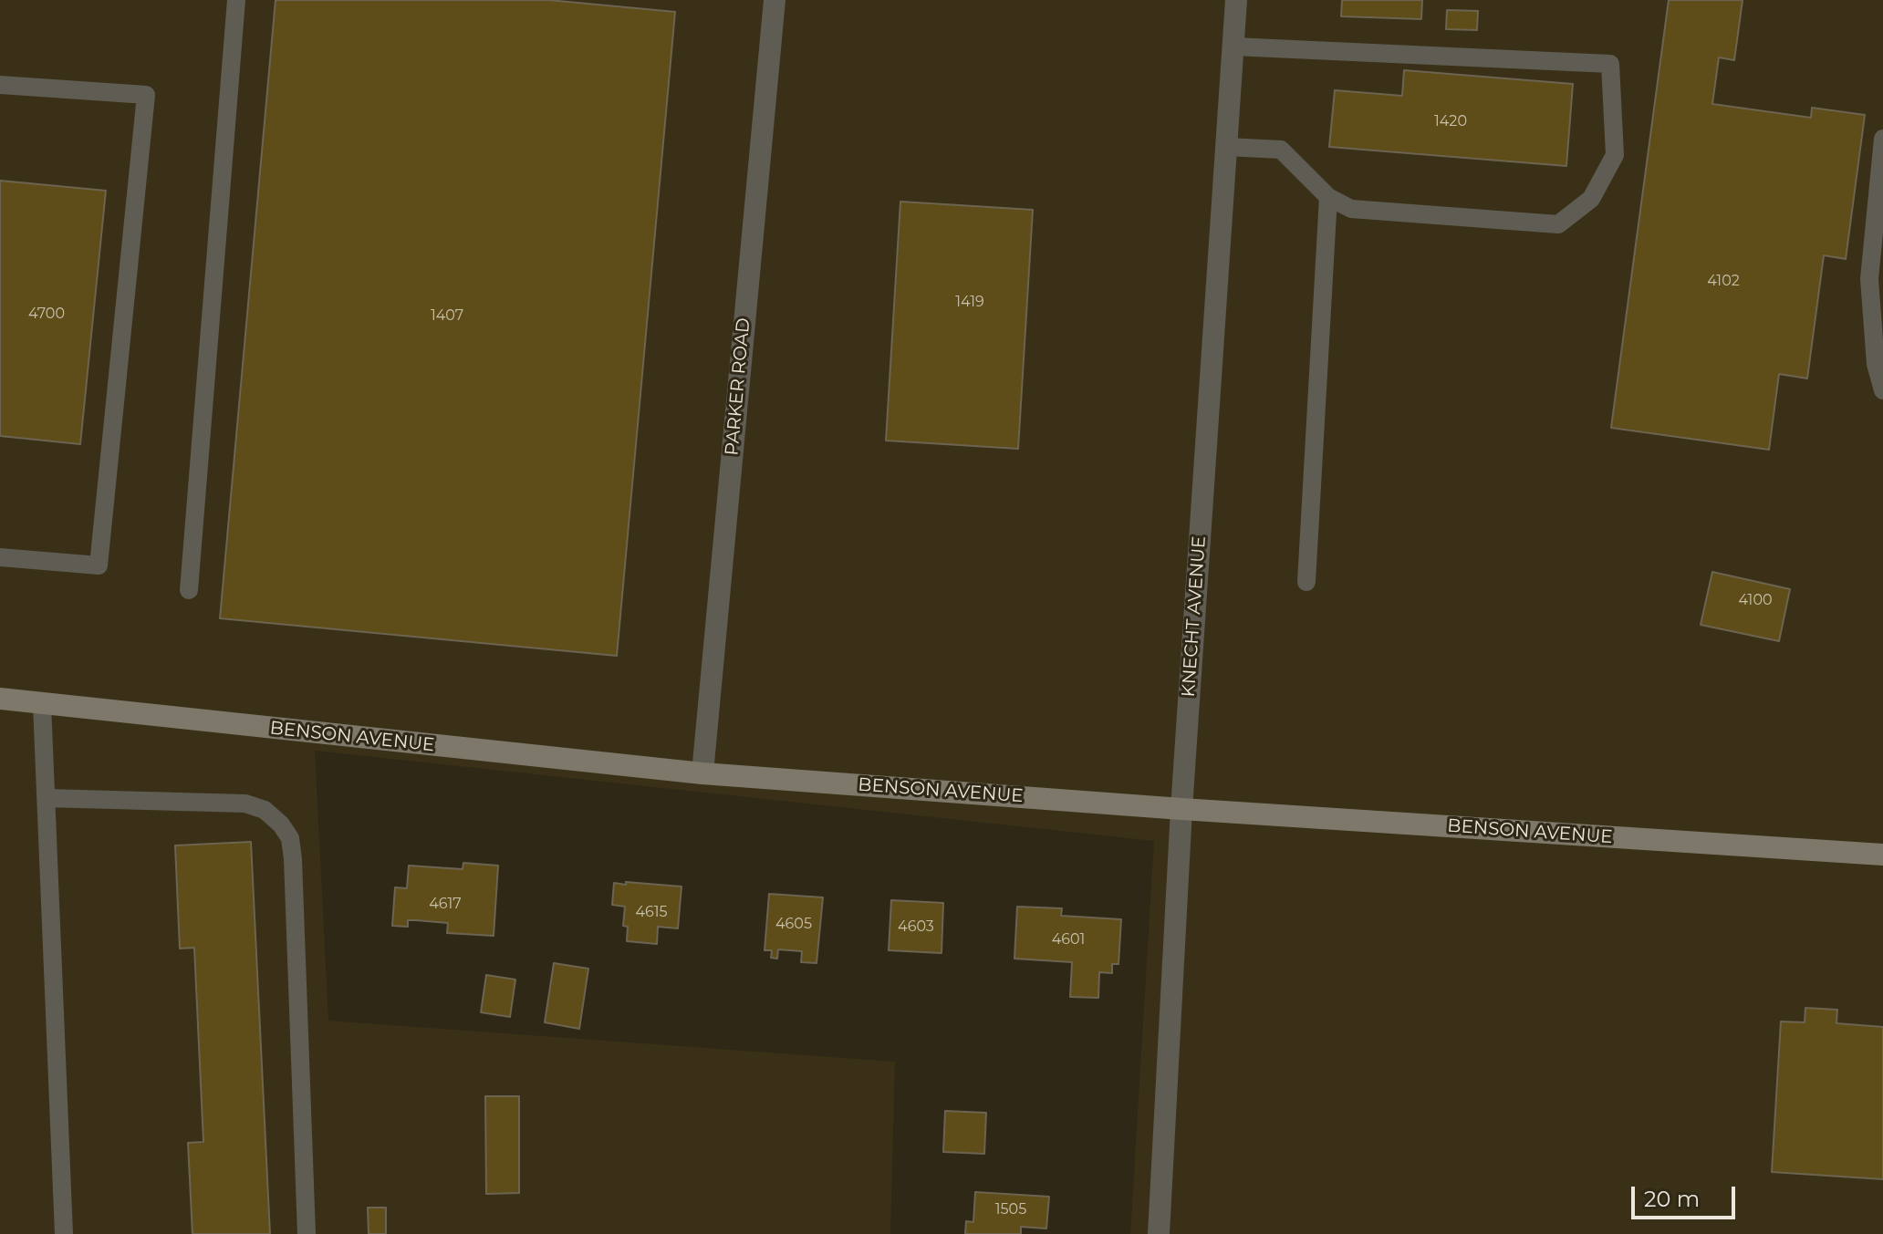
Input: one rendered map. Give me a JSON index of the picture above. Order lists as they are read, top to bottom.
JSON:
{
  "streets": {
    "street": ["PARKER ROAD", "KNECHT AVENUE", "BENSON AVENUE"]
  },
  "crossings": [
    ["PARKER ROAD", "BENSON AVENUE"],
    ["KNECHT AVENUE", "BENSON AVENUE"]
  ],
  "house_numbers": [
    "1420",
    "4102",
    "1419",
    "4700",
    "1407",
    "4100",
    "4617",
    "4615",
    "4605",
    "4603",
    "4601",
    "1505"
  ],
  "scale_bar": "20 m"
}
